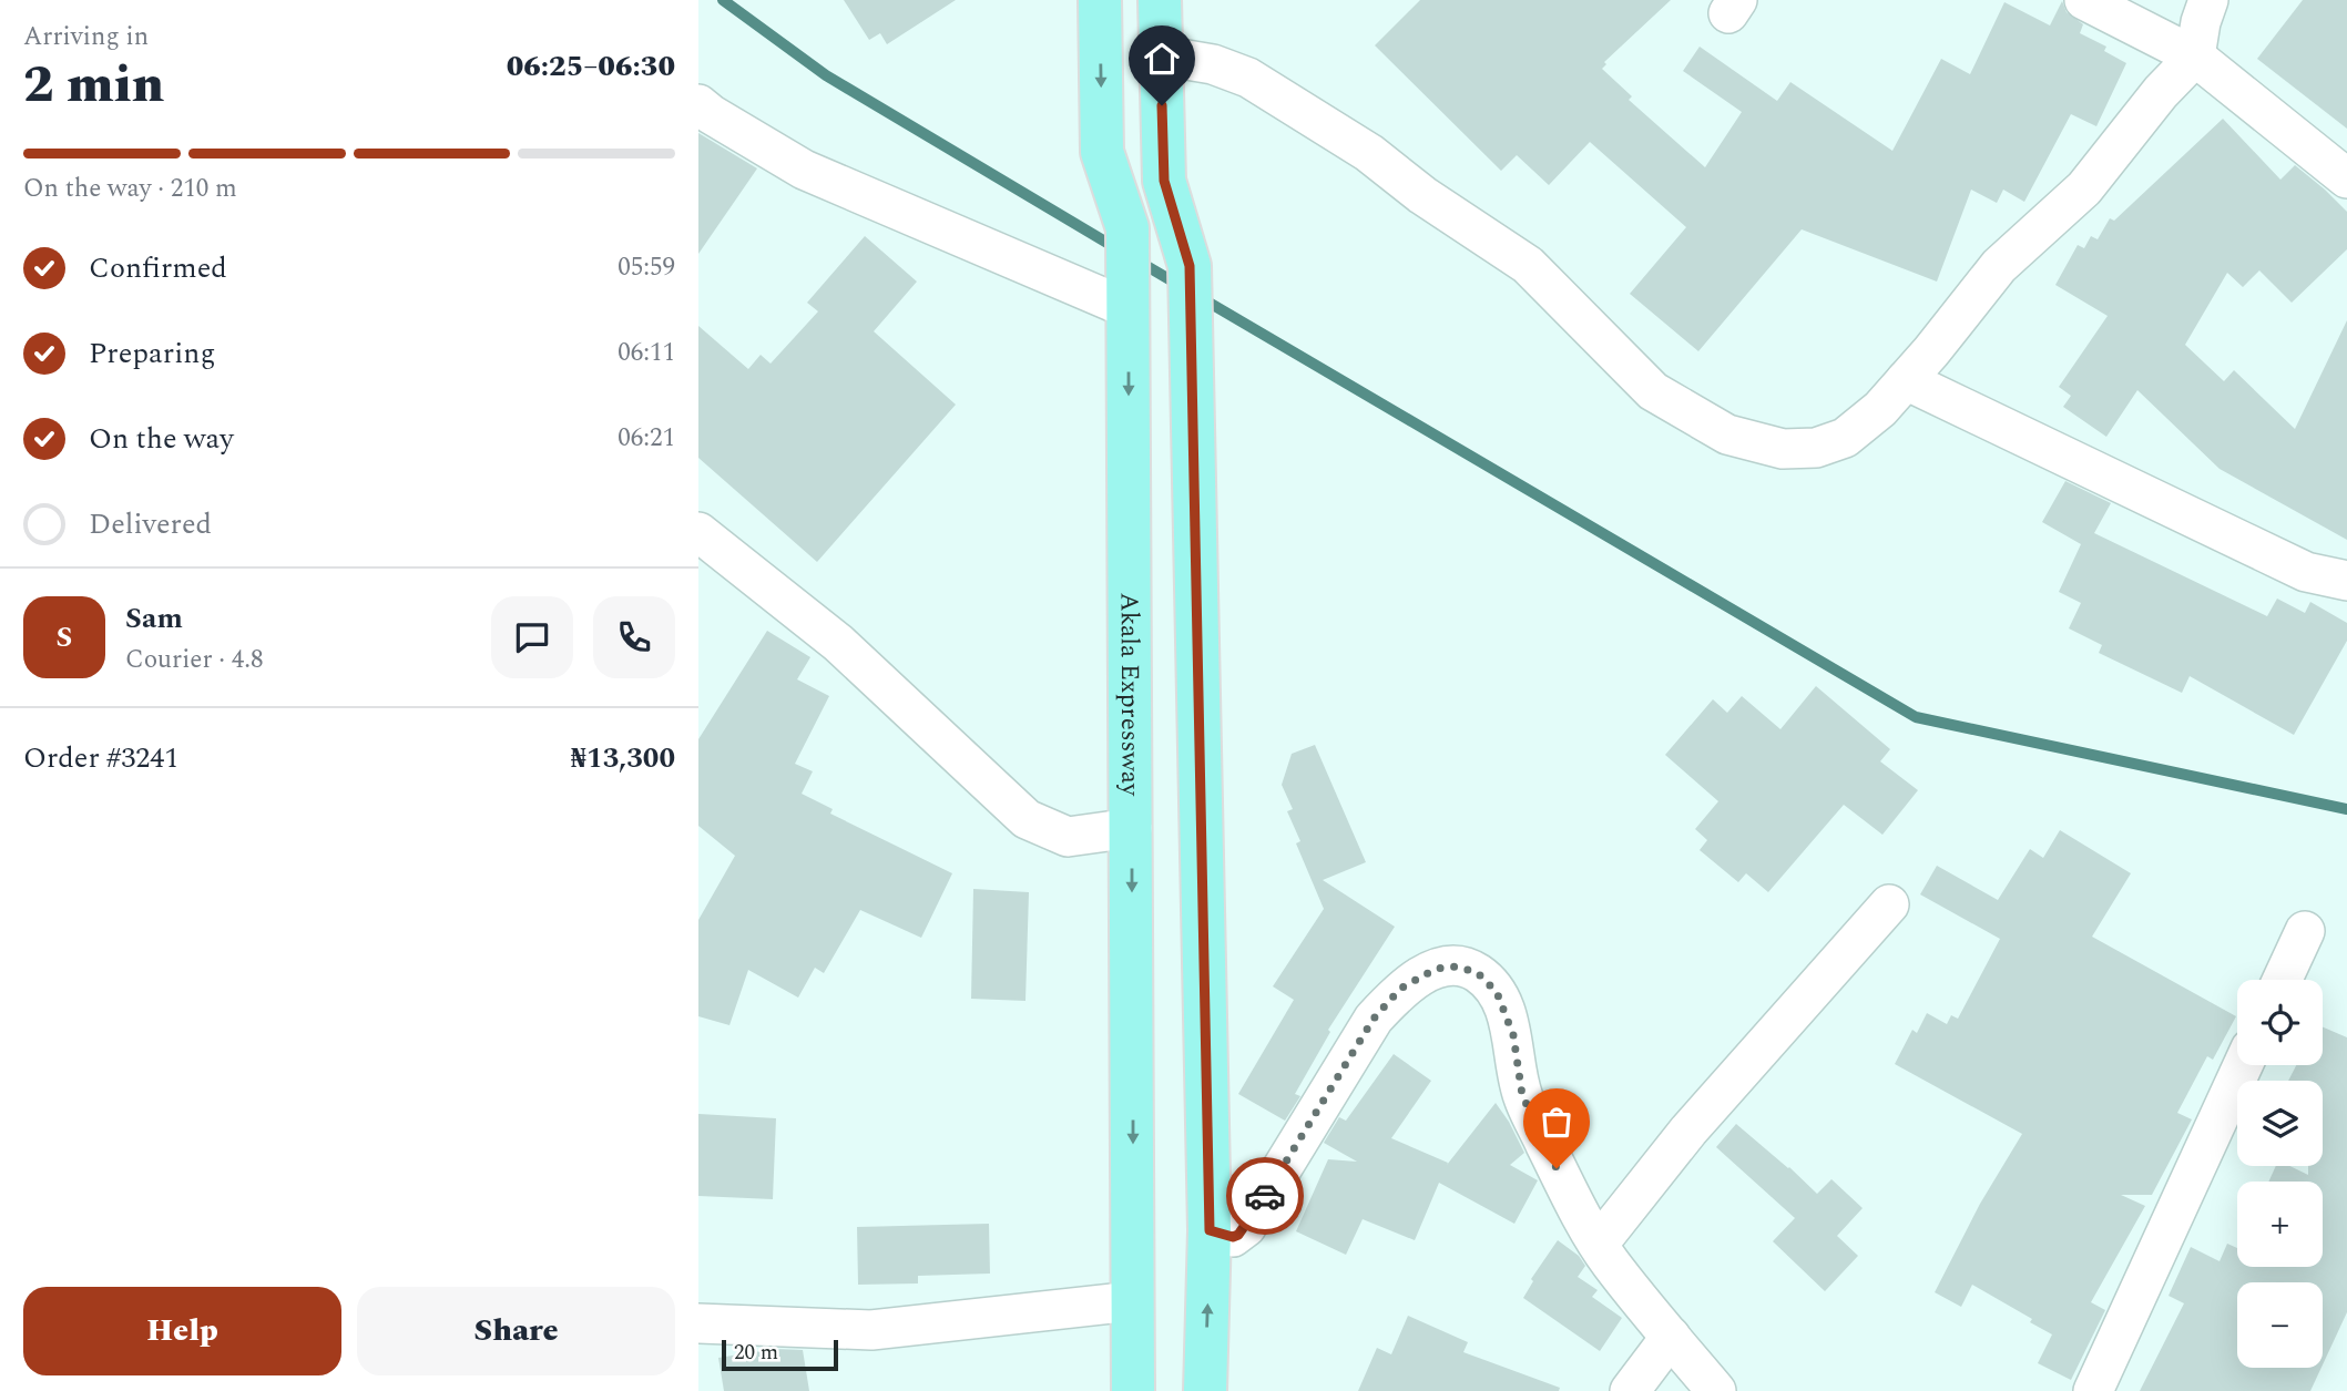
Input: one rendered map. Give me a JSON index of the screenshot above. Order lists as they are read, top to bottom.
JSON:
{
  "streets": {
    "main road": ["Akala Expressway"]
  },
  "scale_bar": "20 m",
  "page": {
    "heading": ["2 min", "Arriving in", "06:25–06:30"],
    "panel": [
      "Sam",
      "Courier · 4.8",
      "Order #3241",
      "₦13,300"
    ],
    "bar": "On the way · 210 m",
    "list": [
      ["Confirmed", "05:59"],
      ["Preparing", "06:11"],
      ["On the way", "06:21"],
      "Delivered"
    ],
    "round": "S",
    "map_buttons": ["+", "−"],
    "buttons": ["Help", "Share"],
    "scale": "20 m"
  }
}
